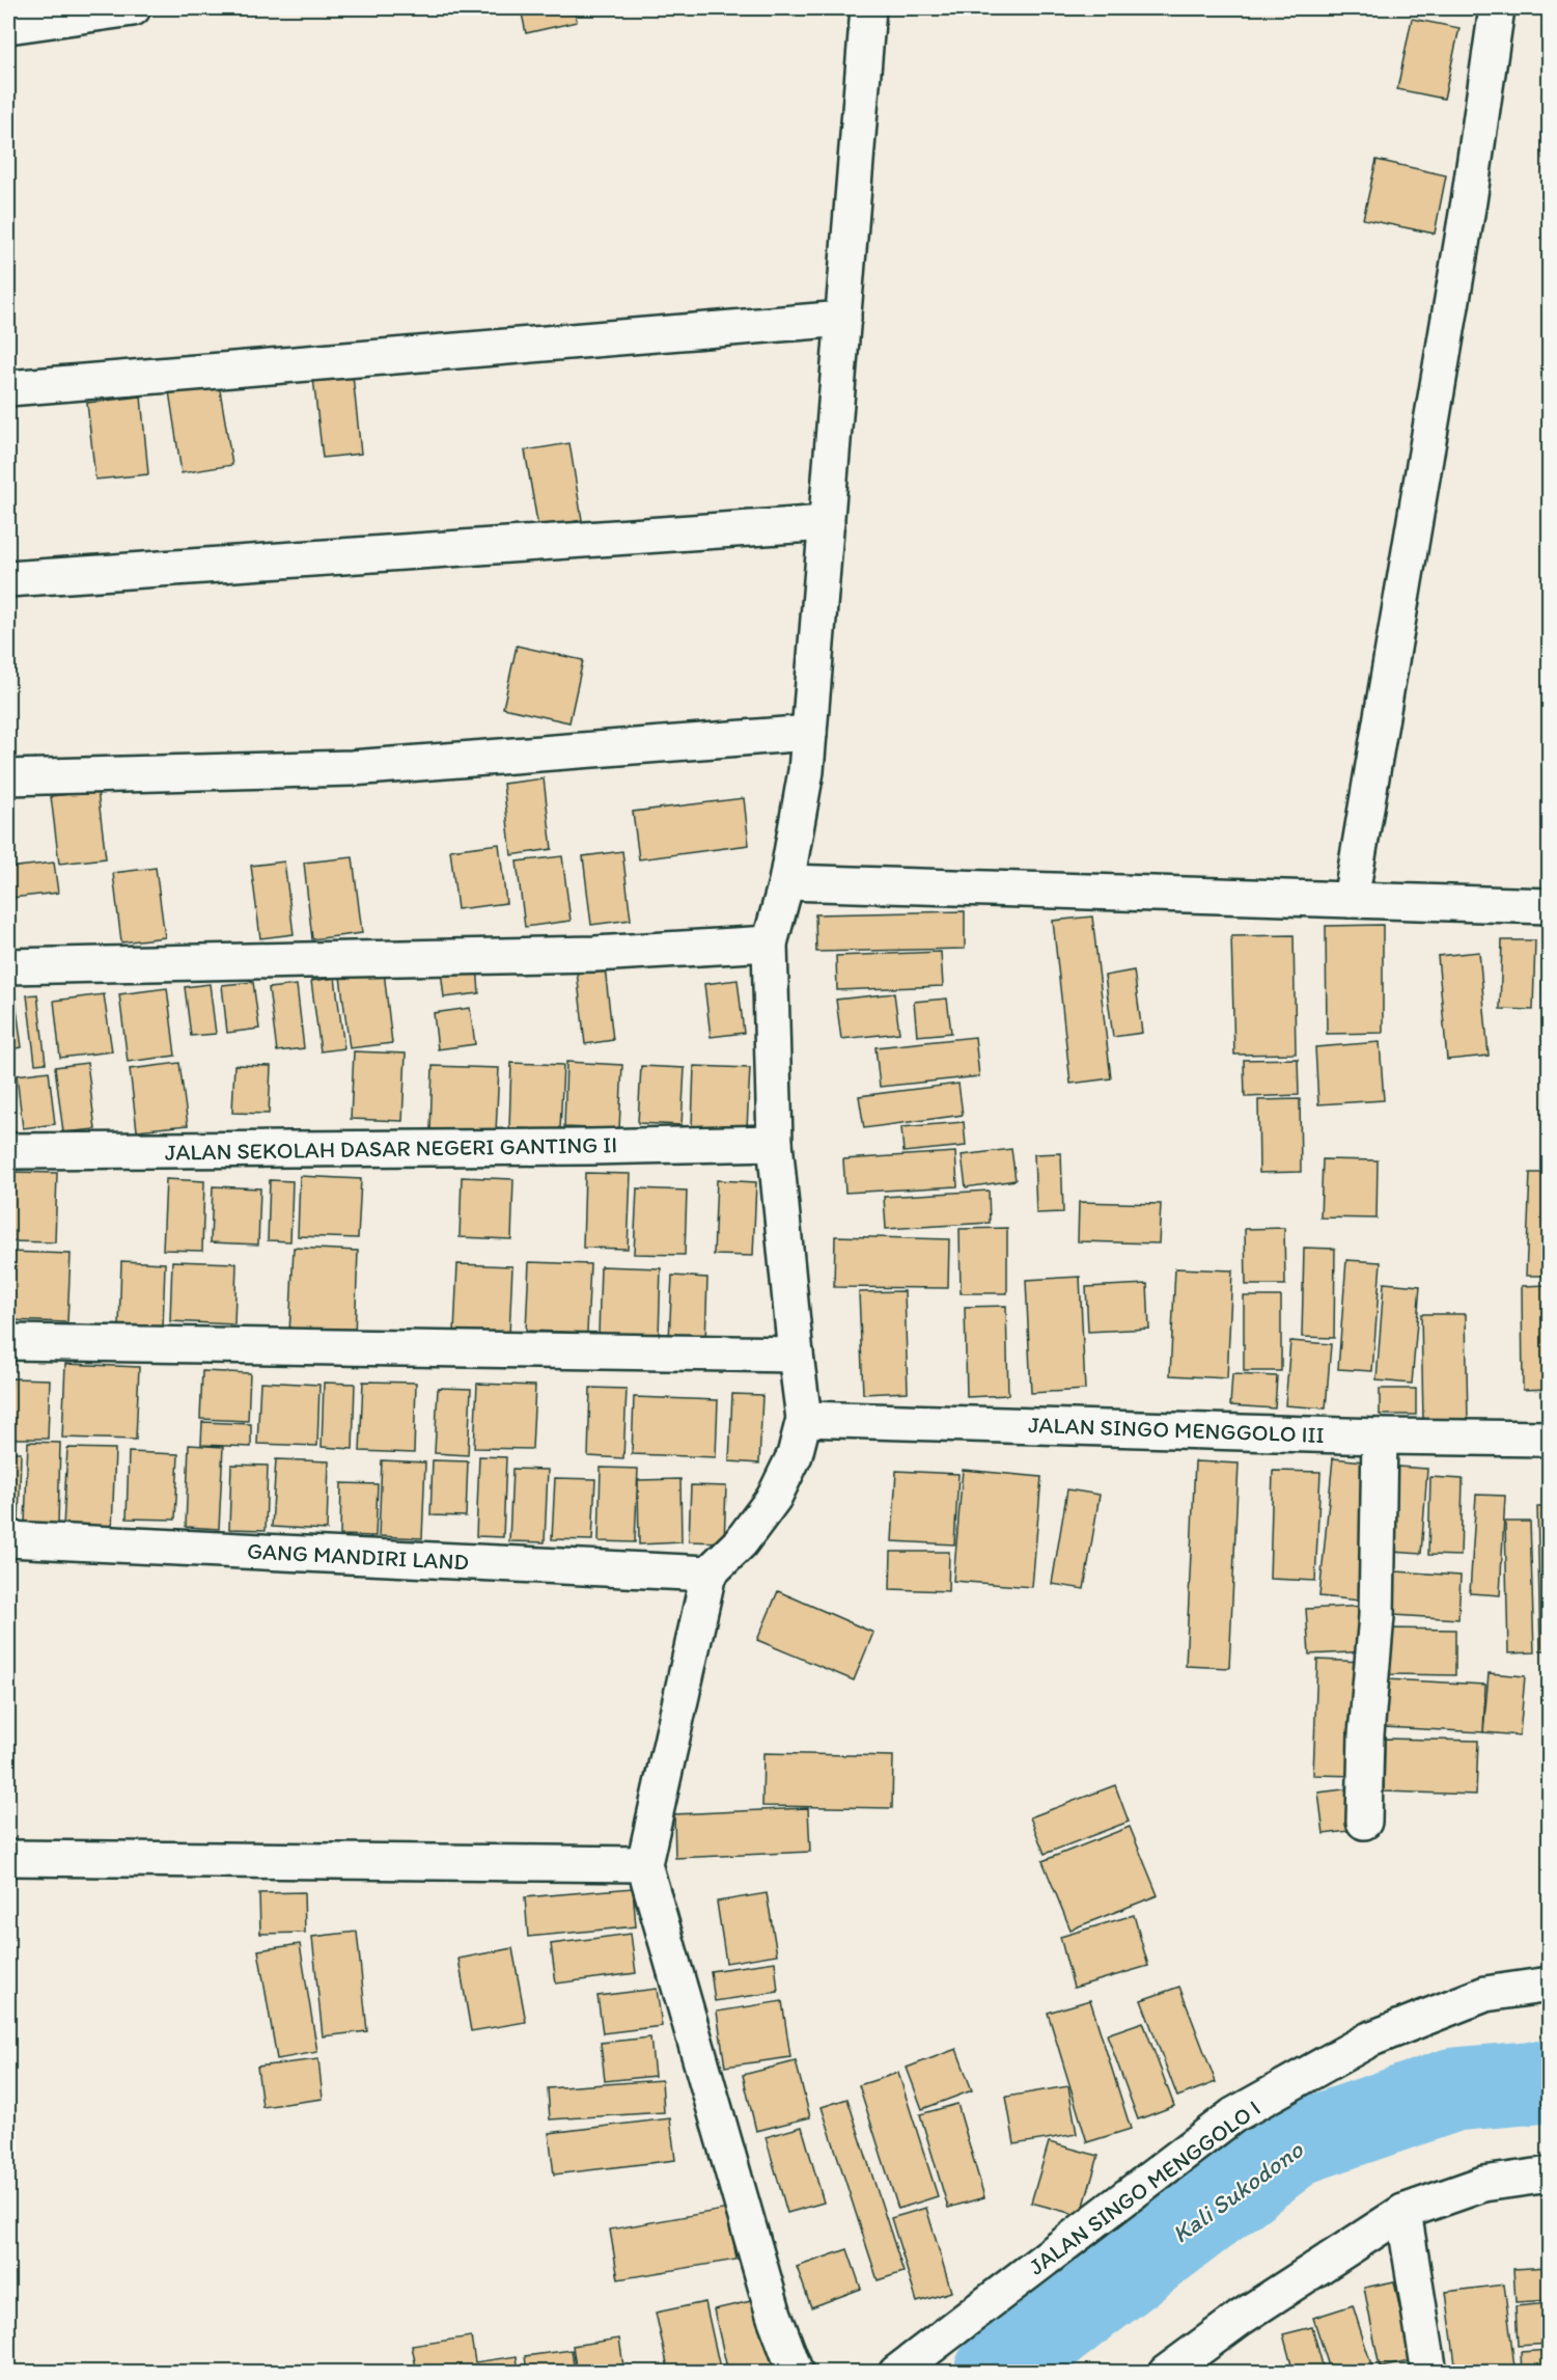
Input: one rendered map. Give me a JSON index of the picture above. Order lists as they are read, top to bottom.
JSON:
{
  "streets": {
    "street": [
      "JALAN SEKOLAH DASAR NEGERI GANTING II",
      "JALAN SINGO MENGGOLO III",
      "GANG MANDIRI LAND",
      "JALAN SINGO MENGGOLO I"
    ]
  },
  "water": ["Kali Sukodono"]
}
